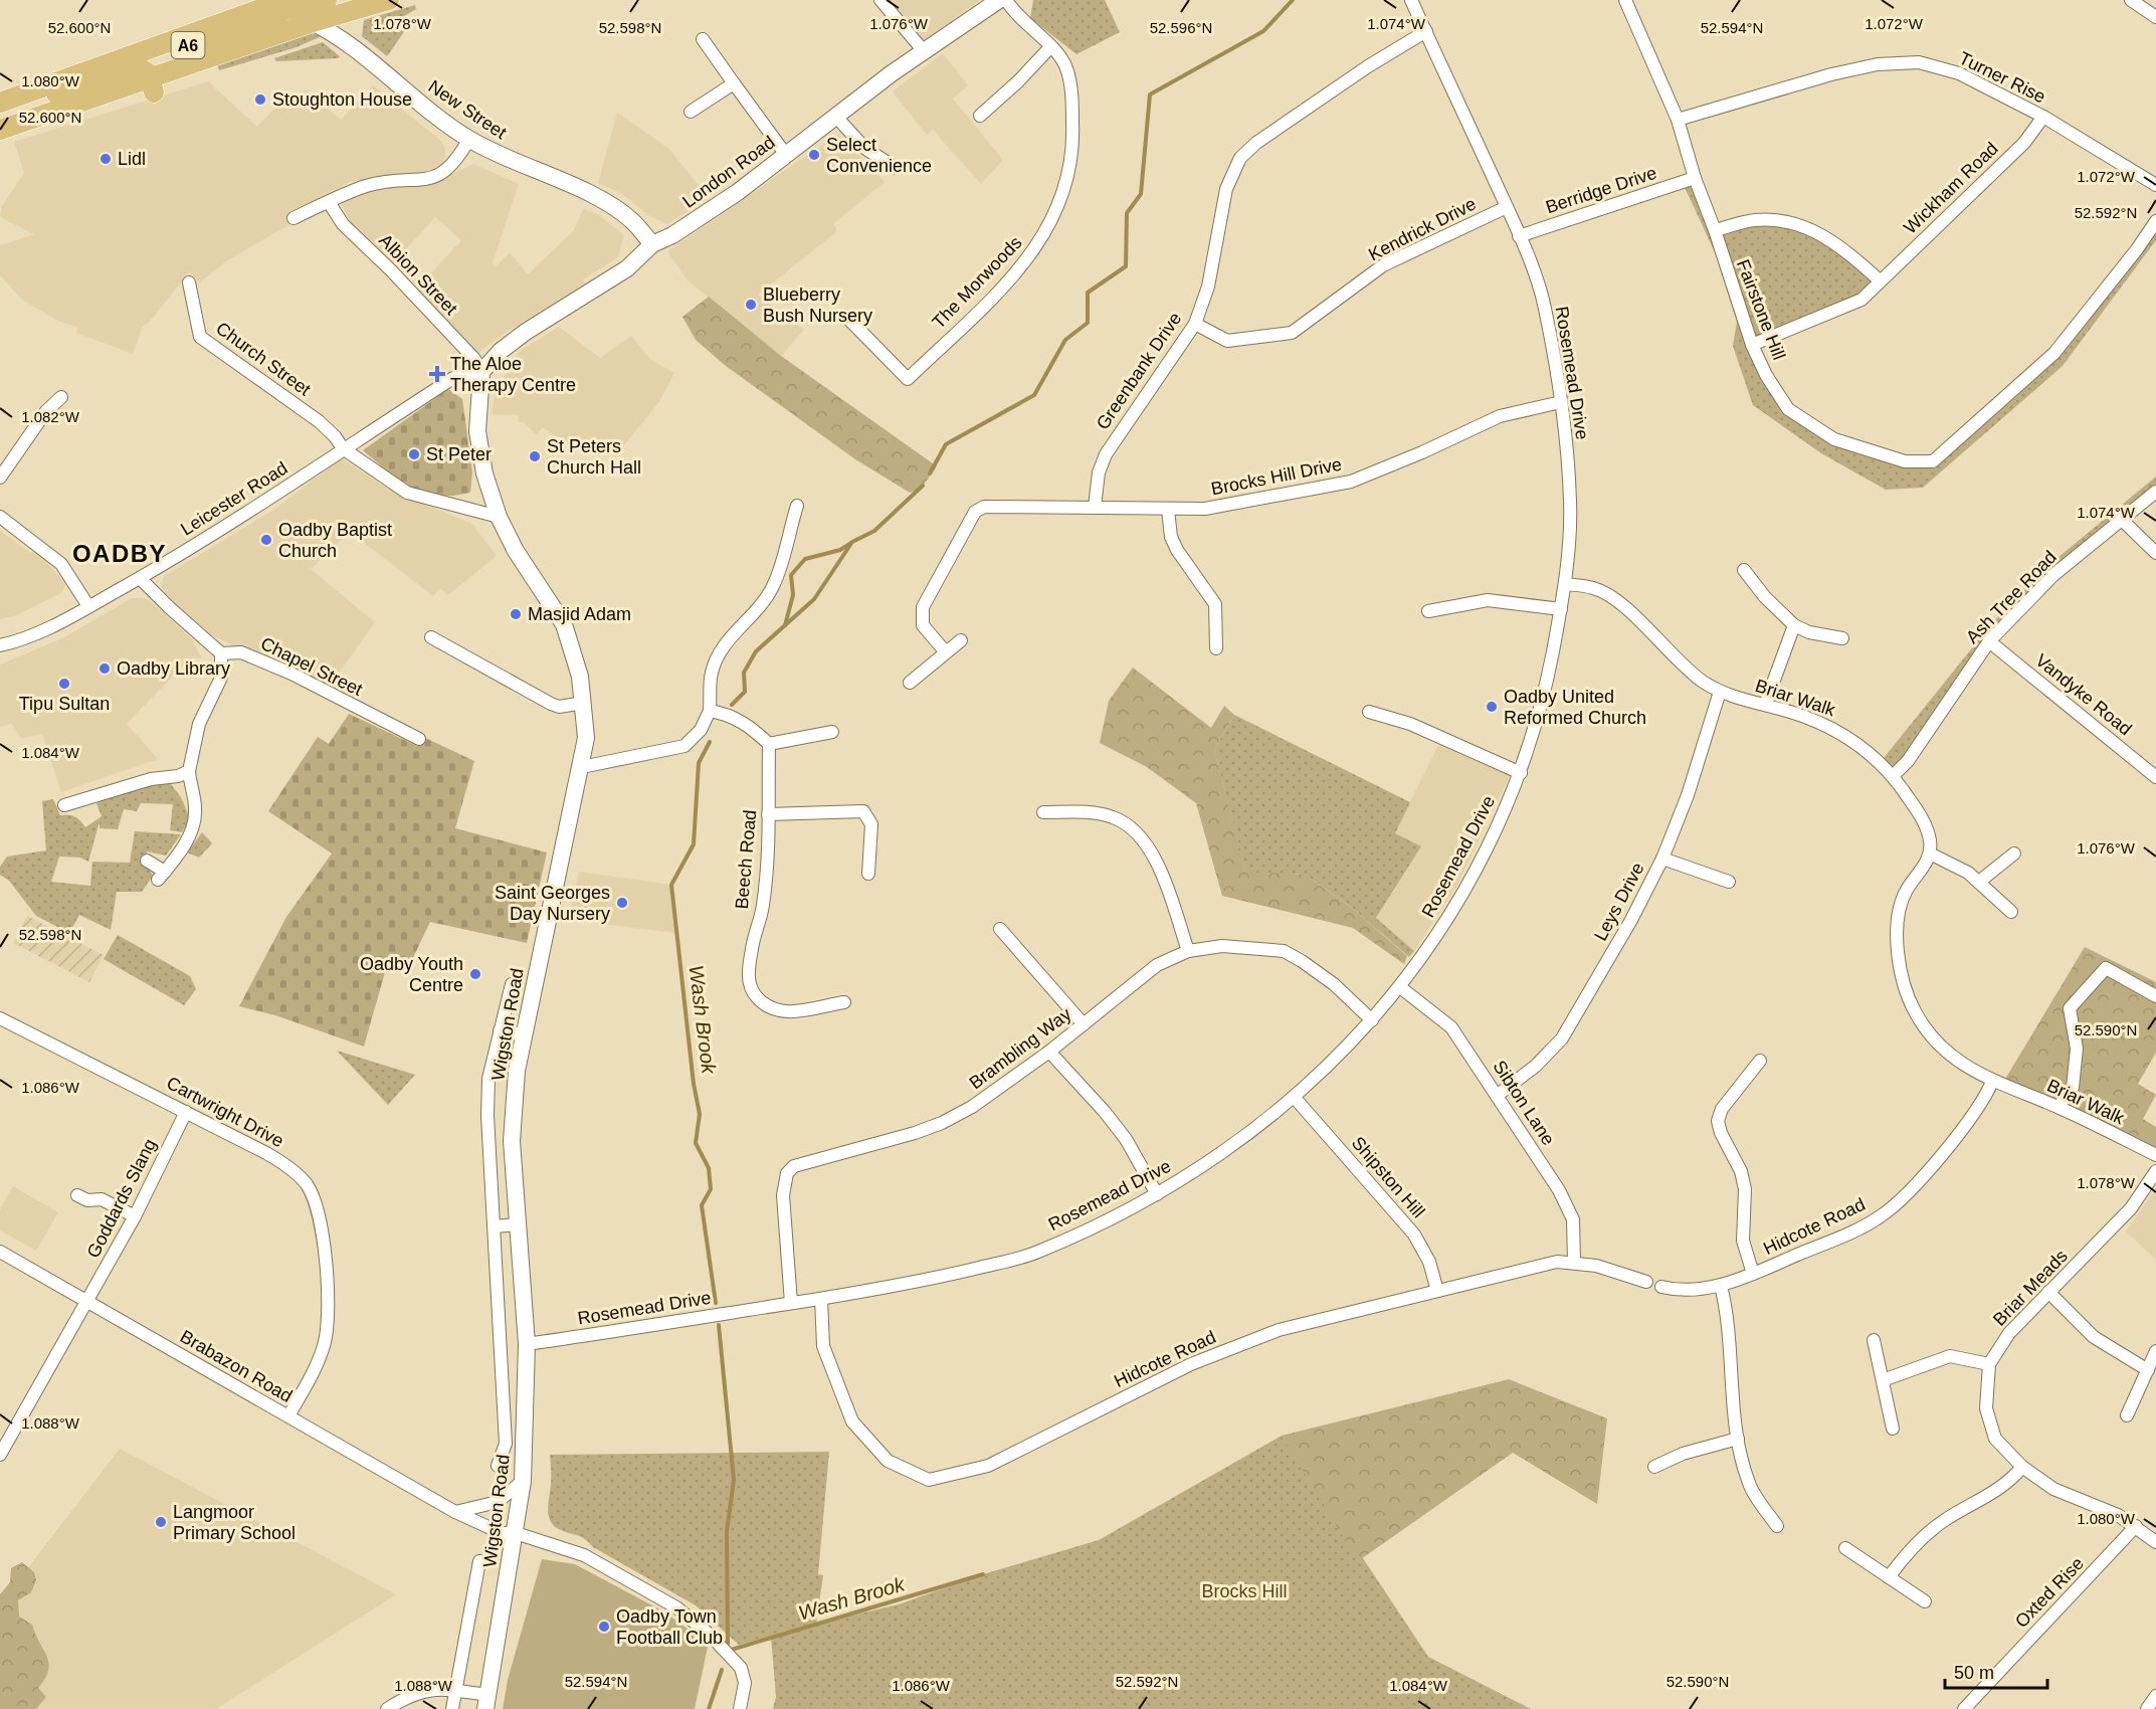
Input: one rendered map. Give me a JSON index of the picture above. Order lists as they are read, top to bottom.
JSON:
{
  "streets": {
    "highway": ["A6"],
    "main road": ["New Street", "London Road", "Wigston Road"],
    "street": [
      "Turner Rise",
      "Wickham Road",
      "Berridge Drive",
      "Kendrick Drive",
      "Albion Street",
      "The Morwoods",
      "Fairstone Hill",
      "Church Street",
      "Greenbank Drive",
      "Rosemead Drive",
      "Brocks Hill Drive",
      "Leicester Road",
      "Ash Tree Road",
      "Chapel Street",
      "Vandyke Road",
      "Briar Walk",
      "Beech Road",
      "Leys Drive",
      "Brambling Way",
      "Sibton Lane",
      "Cartwright Drive",
      "Shipston Hill",
      "Goddards Slang",
      "Hidcote Road",
      "Briar Meads",
      "Brabazon Road",
      "Oxted Rise"
    ]
  },
  "crossings": [
    ["A6", "New Street"],
    ["Turner Rise", "Wickham Road"],
    ["Turner Rise", "Fairstone Hill"],
    ["New Street", "London Road"],
    ["London Road", "Albion Street"],
    ["London Road", "Leicester Road"],
    ["London Road", "Wigston Road"],
    ["Wickham Road", "Fairstone Hill"],
    ["Berridge Drive", "Fairstone Hill"],
    ["Berridge Drive", "Rosemead Drive"],
    ["Kendrick Drive", "Greenbank Drive"],
    ["Kendrick Drive", "Rosemead Drive"],
    ["Albion Street", "Leicester Road"],
    ["Albion Street", "Wigston Road"],
    ["Church Street", "Leicester Road"],
    ["Church Street", "Wigston Road"],
    ["Greenbank Drive", "Rosemead Drive"],
    ["Greenbank Drive", "Brocks Hill Drive"],
    ["Rosemead Drive", "Brocks Hill Drive"],
    ["Rosemead Drive", "Briar Walk"],
    ["Rosemead Drive", "Wigston Road"],
    ["Rosemead Drive", "Brambling Way"],
    ["Rosemead Drive", "Sibton Lane"],
    ["Rosemead Drive", "Shipston Hill"],
    ["Rosemead Drive", "Hidcote Road"],
    ["Leicester Road", "Wigston Road"],
    ["Ash Tree Road", "Vandyke Road"],
    ["Ash Tree Road", "Briar Walk"],
    ["Briar Walk", "Leys Drive"],
    ["Briar Walk", "Hidcote Road"],
    ["Leys Drive", "Sibton Lane"],
    ["Wigston Road", "Brabazon Road"],
    ["Sibton Lane", "Hidcote Road"],
    ["Cartwright Drive", "Goddards Slang"],
    ["Cartwright Drive", "Brabazon Road"],
    ["Shipston Hill", "Hidcote Road"],
    ["Goddards Slang", "Brabazon Road"],
    ["Briar Meads", "Oxted Rise"]
  ],
  "districts": ["OADBY"],
  "water": ["Wash Brook"],
  "parks": ["Brocks Hill"],
  "places": {
    "other": [
      "Stoughton House",
      "Select Convenience",
      "Lidl",
      "Blueberry Bush Nursery",
      "St Peter",
      "St Peters Church Hall",
      "Oadby Baptist Church",
      "Masjid Adam",
      "Oadby Library",
      "Tipu Sultan",
      "Oadby United Reformed Church",
      "Saint Georges Day Nursery",
      "Oadby Youth Centre",
      "Langmoor Primary School",
      "Oadby Town Football Club"
    ],
    "health": ["The Aloe Therapy Centre"]
  },
  "scale_bar": "50 m",
  "coordinates": [
    "1.078°W",
    "1.076°W",
    "1.074°W",
    "1.072°W",
    "52.600°N",
    "52.598°N",
    "52.596°N",
    "52.594°N",
    "1.080°W",
    "52.592°N",
    "1.082°W",
    "1.084°W",
    "52.590°N",
    "1.086°W",
    "1.088°W"
  ]
}
